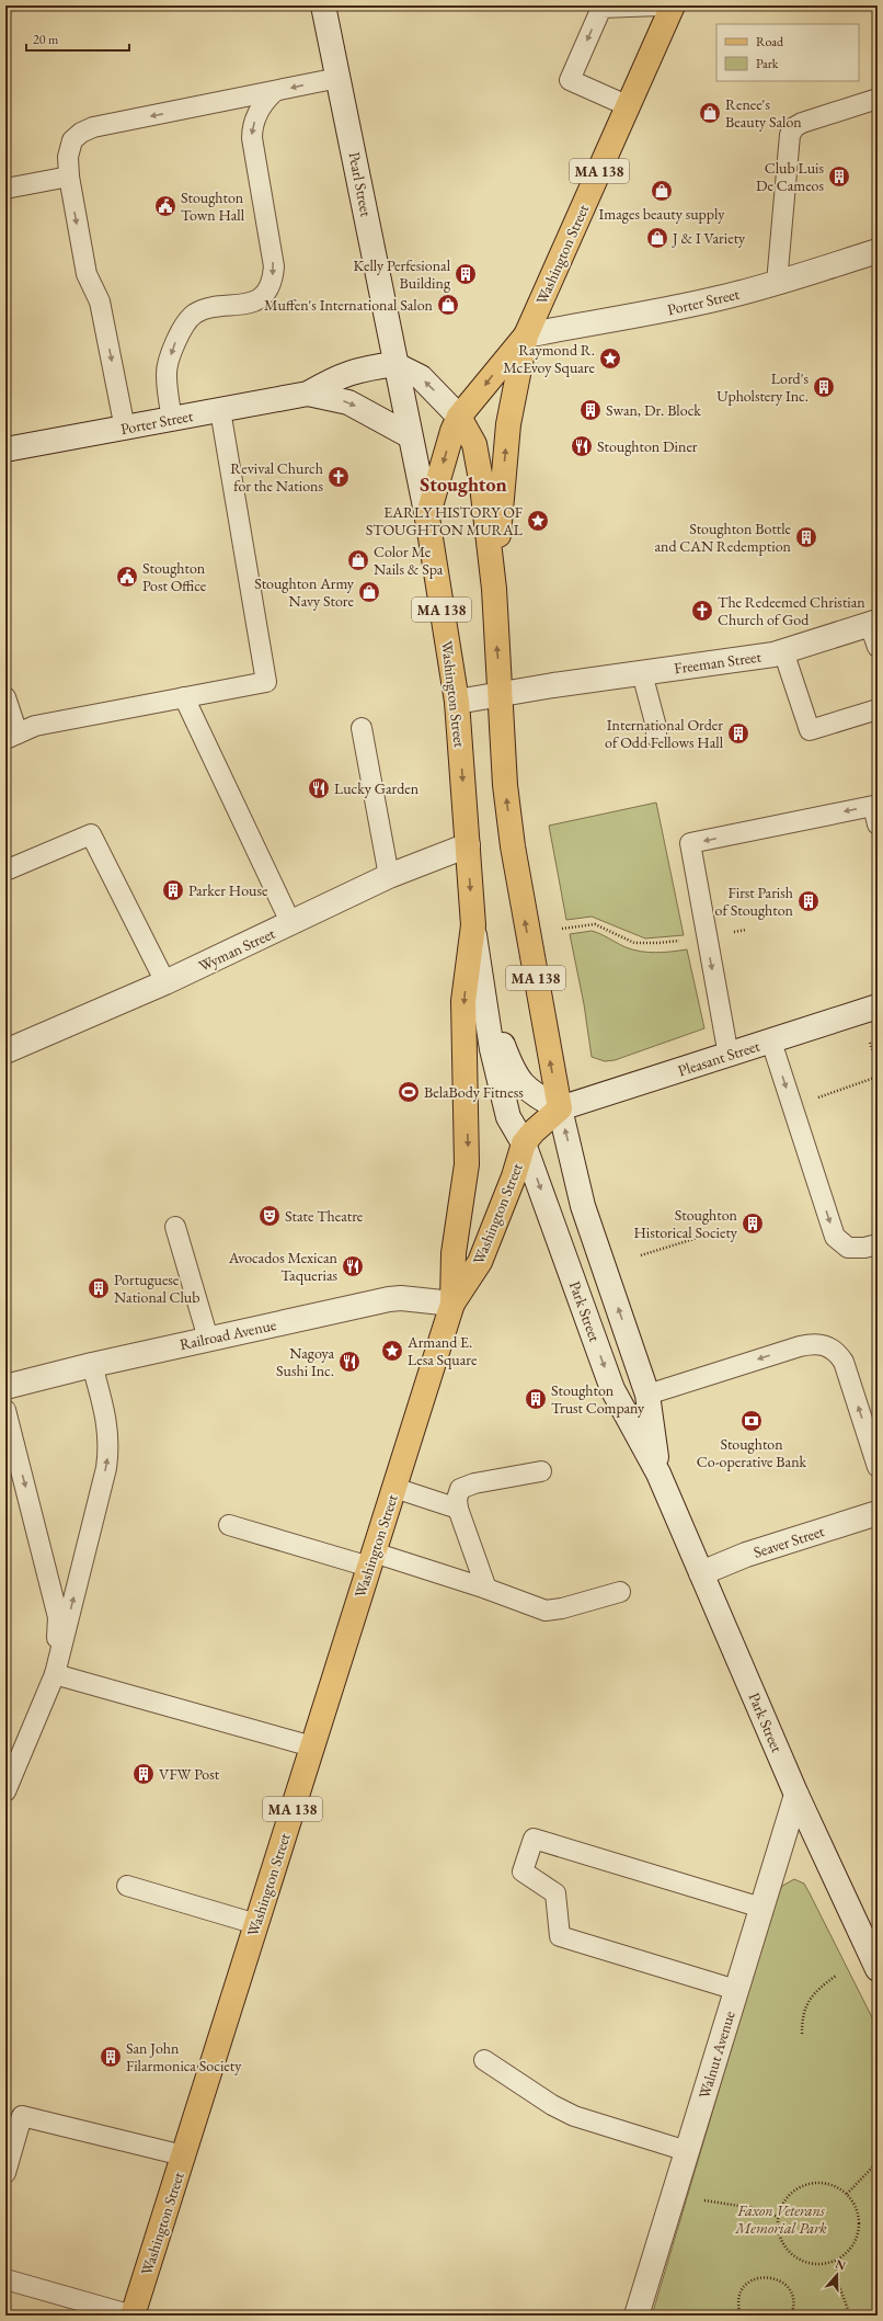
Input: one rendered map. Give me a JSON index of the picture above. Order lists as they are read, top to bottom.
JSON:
{
  "streets": {
    "main road": [
      "MA 138",
      "Pearl Street",
      "Washington Street",
      "Porter Street",
      "Freeman Street",
      "Wyman Street",
      "Pleasant Street",
      "Park Street",
      "Railroad Avenue",
      "Seaver Street",
      "Walnut Avenue"
    ]
  },
  "crossings": [
    ["MA 138", "Pearl Street"],
    ["MA 138", "Washington Street"],
    ["MA 138", "Porter Street"],
    ["Pearl Street", "Washington Street"],
    ["Pearl Street", "Porter Street"],
    ["Washington Street", "Porter Street"],
    ["Washington Street", "Freeman Street"],
    ["Washington Street", "Wyman Street"],
    ["Washington Street", "Pleasant Street"],
    ["Washington Street", "Park Street"],
    ["Washington Street", "Railroad Avenue"],
    ["Park Street", "Seaver Street"],
    ["Park Street", "Walnut Avenue"]
  ],
  "districts": ["Stoughton"],
  "parks": ["Faxon Veterans Memorial Park"],
  "places": {
    "shop": [
      "Renee's Beauty Salon",
      "Images beauty supply",
      "J & I Variety",
      "Muffen's International Salon",
      "Color Me Nails & Spa",
      "Stoughton Army Navy Store"
    ],
    "building": [
      "Club Luis De Cameos",
      "Kelly Perfesional Building",
      "Lord's Upholstery Inc.",
      "Swan, Dr. Block",
      "Stoughton Bottle and CAN Redemption",
      "International Order of Odd Fellows Hall",
      "Parker House",
      "First Parish of Stoughton",
      "Stoughton Historical Society",
      "Portuguese National Club",
      "Stoughton Trust Company",
      "VFW Post",
      "San John Filarmonica Society"
    ],
    "public building": ["Stoughton Town Hall", "Stoughton Post Office"],
    "place": ["Raymond R. McEvoy Square", "EARLY HISTORY OF STOUGHTON MURAL", "Armand E. Lesa Square"],
    "restaurant": [
      "Stoughton Diner",
      "Lucky Garden",
      "Avocados Mexican Taquerias",
      "Nagoya Sushi Inc."
    ],
    "church": ["Revival Church for the Nations", "The Redeemed Christian Church of God"],
    "sports": ["BelaBody Fitness"],
    "theatre": ["State Theatre"],
    "bank": ["Stoughton Co-operative Bank"]
  },
  "legend": ["Road", "Park"],
  "scale_bar": "20 m",
  "north": "top"
}
